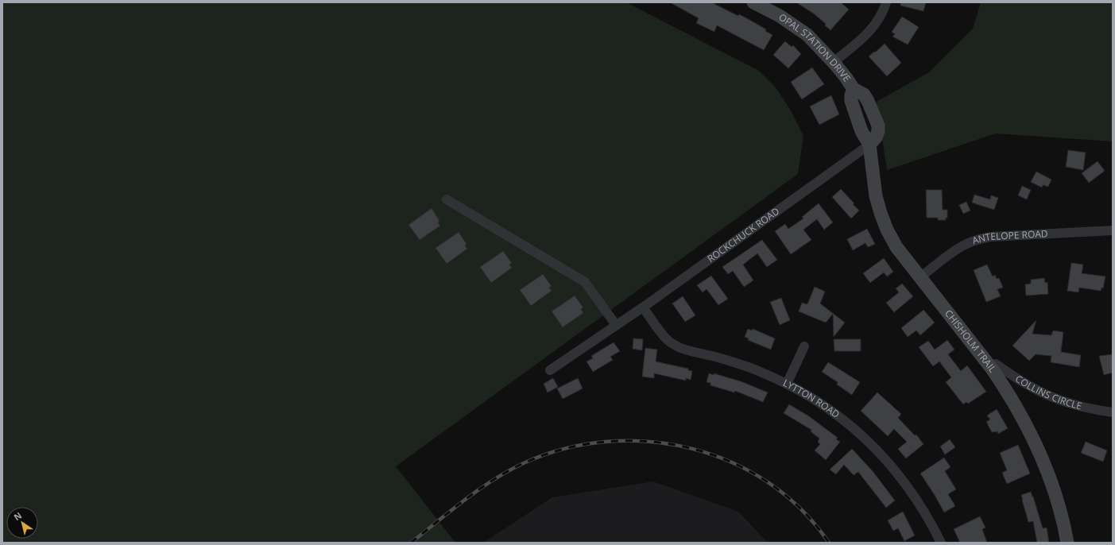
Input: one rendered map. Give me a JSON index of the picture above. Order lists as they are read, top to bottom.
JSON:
{
  "streets": {
    "street": [
      "OPAL STATION DRIVE",
      "ROCKCHUCK ROAD",
      "ANTELOPE ROAD",
      "CHISHOLM TRAIL",
      "COLLINS CIRCLE",
      "LYTTON ROAD"
    ]
  },
  "crossings": [
    ["OPAL STATION DRIVE", "ROCKCHUCK ROAD"],
    ["OPAL STATION DRIVE", "CHISHOLM TRAIL"],
    ["ROCKCHUCK ROAD", "CHISHOLM TRAIL"],
    ["ROCKCHUCK ROAD", "LYTTON ROAD"],
    ["ANTELOPE ROAD", "CHISHOLM TRAIL"],
    ["CHISHOLM TRAIL", "COLLINS CIRCLE"]
  ],
  "north": "top left"
}
